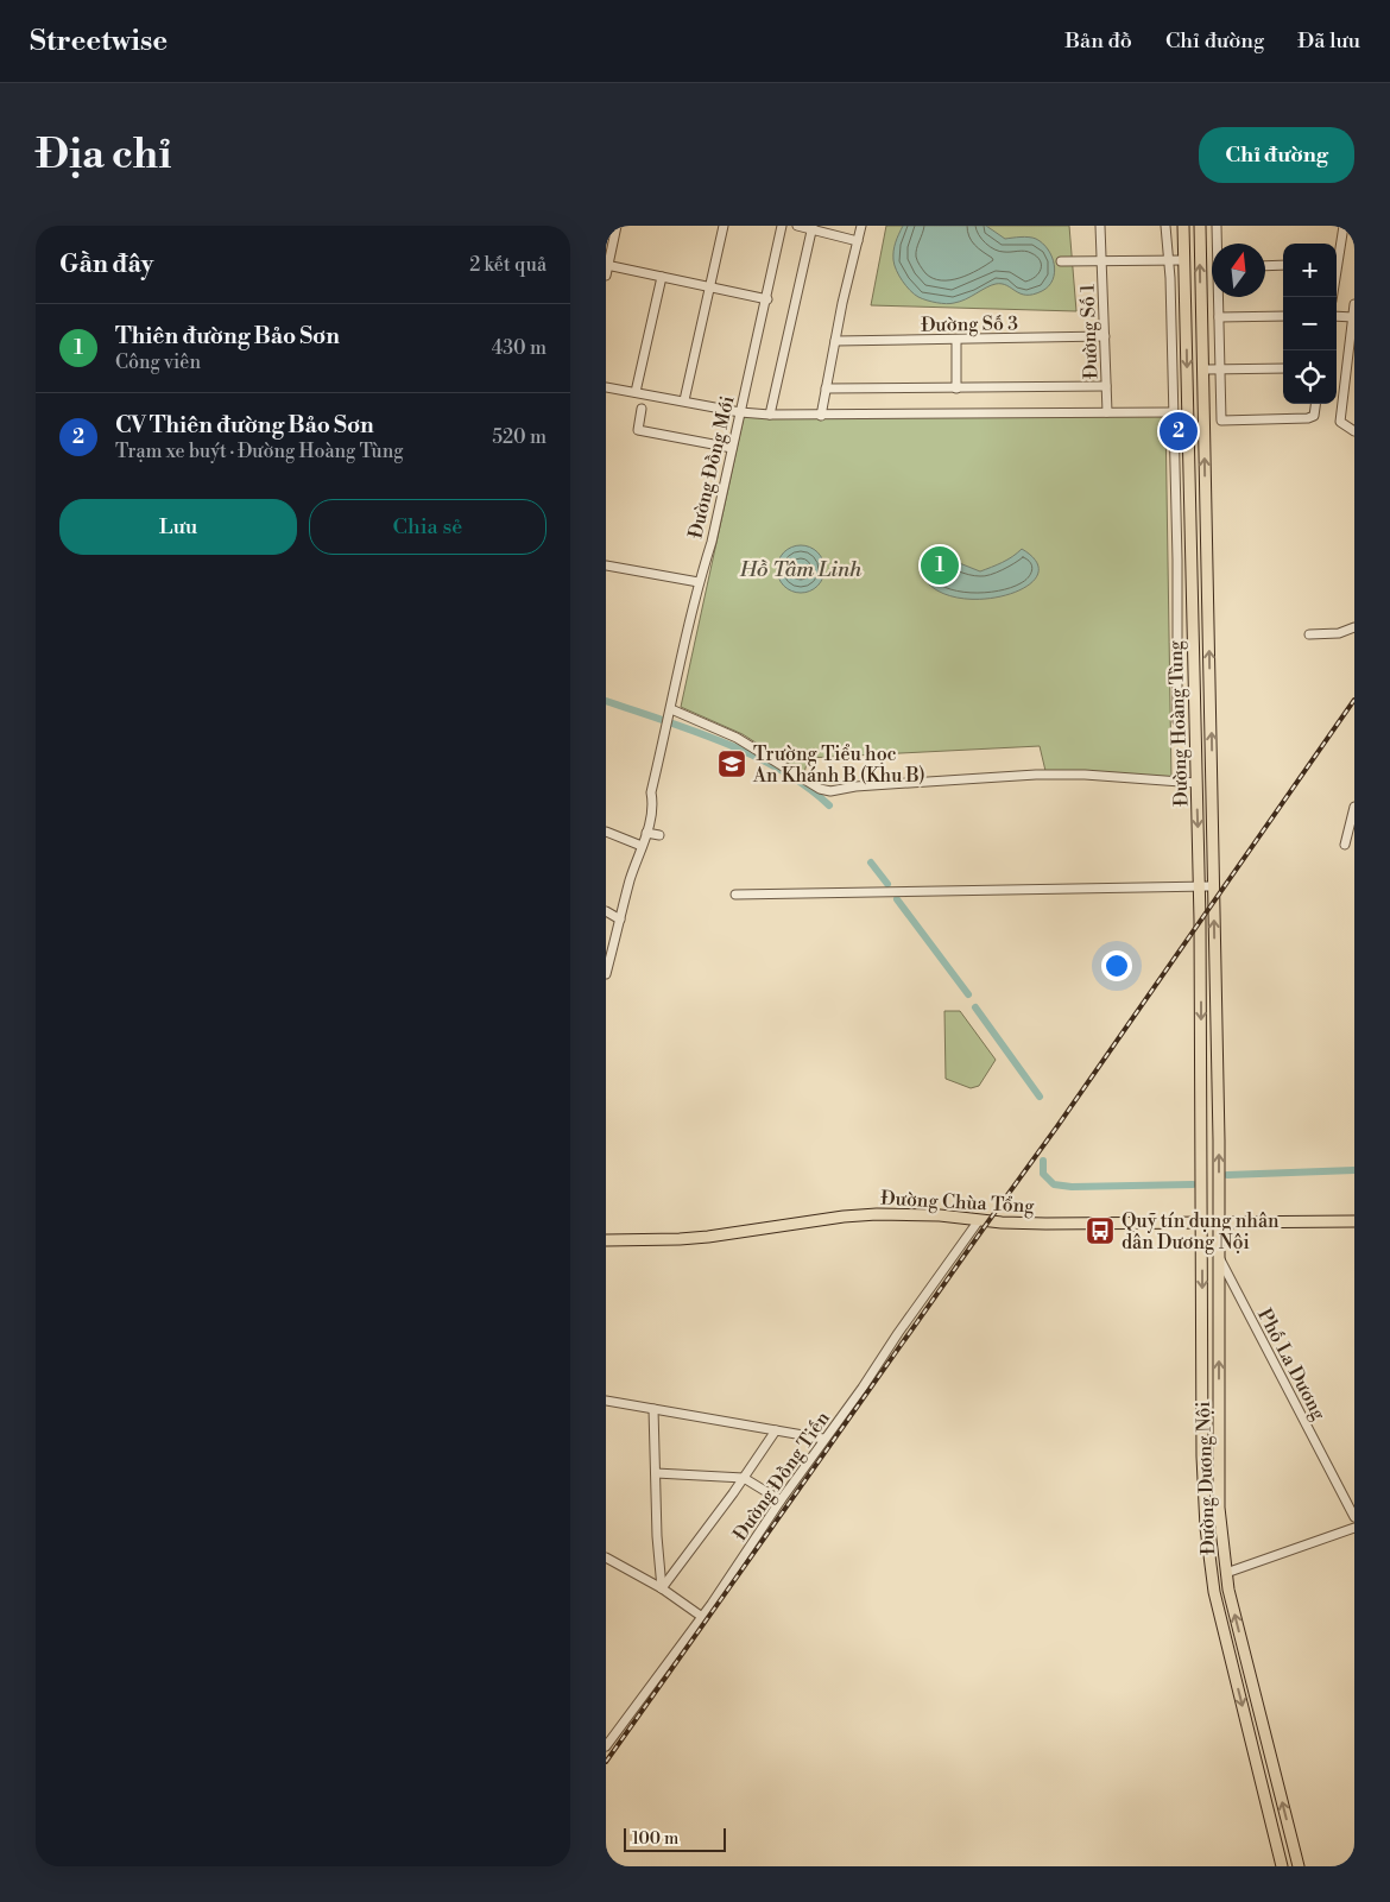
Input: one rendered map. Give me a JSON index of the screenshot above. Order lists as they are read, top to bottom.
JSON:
{
  "streets": {
    "main road": ["Đường Hoàng Tùng", "Đường Chùa Tổng", "Đường Dương Nội"],
    "street": [
      "Đường Số 3",
      "Đường Số 1",
      "Đường Đồng Mới",
      "Phố La Dương",
      "Đường Đồng Tiến"
    ]
  },
  "crossings": [
    ["Đường Số 3", "Đường Số 1"],
    ["Đường Số 1", "Đường Hoàng Tùng"],
    ["Đường Hoàng Tùng", "Đường Chùa Tổng"],
    ["Đường Hoàng Tùng", "Đường Dương Nội"],
    ["Đường Chùa Tổng", "Đường Đồng Tiến"],
    ["Đường Chùa Tổng", "Đường Dương Nội"],
    ["Phố La Dương", "Đường Dương Nội"]
  ],
  "water": ["Hồ Tâm Linh"],
  "places": {
    "school or university": ["Trường Tiểu học An Khánh B (Khu B)"],
    "bus stop": ["Quỹ tín dụng nhân dân Dương Nội"]
  },
  "scale_bar": "100 m",
  "north": "top",
  "page": {
    "header": "Streetwise",
    "nav": ["Bản đồ", "Chỉ đường", "Đã lưu"],
    "buttons": [
      "Chỉ đường",
      ["Lưu", "Chia sẻ"]
    ],
    "title": "Địa chỉ",
    "heading": ["Gần đây", "2 kết quả"],
    "map_buttons": ["+", "−"],
    "list": [
      {
        "mark": "1",
        "name": "Thiên đường Bảo Sơn",
        "note": "Công viên",
        "value": "430 m"
      },
      {
        "mark": "2",
        "name": "CV Thiên đường Bảo Sơn",
        "note": "Trạm xe buýt · Đường Hoàng Tùng",
        "value": "520 m"
      }
    ],
    "pins": ["2", "1"],
    "scale": "100 m"
  }
}
